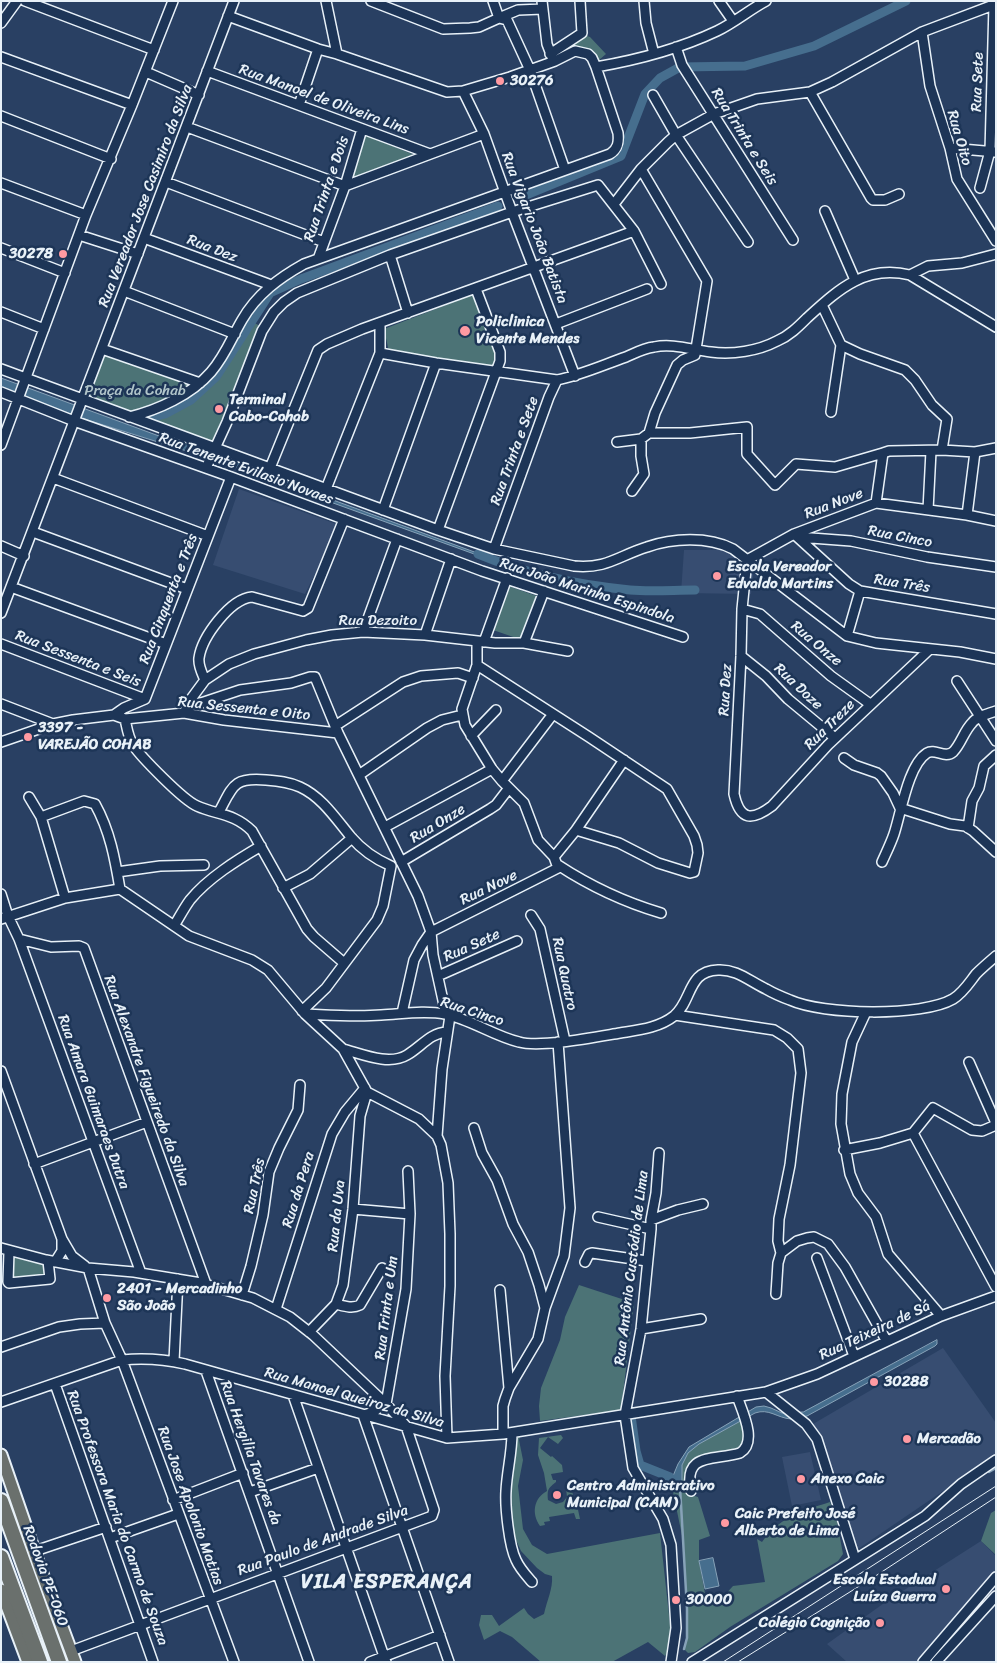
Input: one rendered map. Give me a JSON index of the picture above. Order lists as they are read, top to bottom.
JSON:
{
  "streets": {
    "highway": ["Rodovia PE-060"],
    "street": [
      "Rua Sete",
      "Rua Manoel de Oliveira Lins",
      "Rua Trinta e Seis",
      "Rua Oito",
      "Rua Trinta e Dois",
      "Rua Vereador Jose Casimiro da Silva",
      "Rua Vigario João Batista",
      "Rua Dez",
      "Rua Trinta e Sete",
      "Rua Tenente Evilasio Novaes",
      "Rua Nove",
      "Rua Cinco",
      "Rua Três",
      "Rua João Marinho Espindola",
      "Rua Cinquenta e Três",
      "Rua Dezoito",
      "Rua Onze",
      "Rua Sessenta e Seis",
      "Rua Doze",
      "Rua Sessenta e Oito",
      "Rua Treze",
      "Rua Quatro",
      "Rua Alexandre Figueiredo da Silva",
      "Rua Amara Guimaraes Dutra",
      "Rua da Pera",
      "Rua da Uva",
      "Rua Antônio Custódio de Lima",
      "Rua Trinta e Um",
      "Rua Teixeira de Sá",
      "Rua Manoel Queiroz da Silva",
      "Rua Hergilia Tavares da",
      "Rua Jose Apolonio Matias",
      "Rua Professora Maria do Carmo de Souza",
      "Rua Paulo de Andrade Silva"
    ]
  },
  "crossings": [
    ["Rua Manoel de Oliveira Lins", "Rua Trinta e Dois"],
    ["Rua Manoel de Oliveira Lins", "Rua Vereador Jose Casimiro da Silva"],
    ["Rua Vereador Jose Casimiro da Silva", "Rua Dez"],
    ["Rua Vereador Jose Casimiro da Silva", "Rua Tenente Evilasio Novaes"],
    ["Rua Dez", "Rua Nove"],
    ["Rua Dez", "Rua Onze"],
    ["Rua Dez", "Rua Doze"],
    ["Rua Dez", "Rua Treze"],
    ["Rua Tenente Evilasio Novaes", "Rua João Marinho Espindola"],
    ["Rua Tenente Evilasio Novaes", "Rua Cinquenta e Três"],
    ["Rua Nove", "Rua Cinco"],
    ["Rua Nove", "Rua Três"],
    ["Rua Cinco", "Rua Três"],
    ["Rua Cinco", "Rua Quatro"],
    ["Rua Cinquenta e Três", "Rua Sessenta e Seis"],
    ["Rua Dezoito", "Rua Sessenta e Oito"],
    ["Rua Onze", "Rua Treze"],
    ["Rua Doze", "Rua Treze"],
    ["Rua Alexandre Figueiredo da Silva", "Rua Amara Guimaraes Dutra"],
    ["Rua da Pera", "Rua da Uva"],
    ["Rua Antônio Custódio de Lima", "Rua Manoel Queiroz da Silva"],
    ["Rua Teixeira de Sá", "Rua Manoel Queiroz da Silva"],
    ["Rua Manoel Queiroz da Silva", "Rua Hergilia Tavares da"],
    ["Rua Manoel Queiroz da Silva", "Rua Jose Apolonio Matias"],
    ["Rua Manoel Queiroz da Silva", "Rua Professora Maria do Carmo de Souza"],
    ["Rua Manoel Queiroz da Silva", "Rua Paulo de Andrade Silva"],
    ["Rua Hergilia Tavares da", "Rua Paulo de Andrade Silva"],
    ["Rua Jose Apolonio Matias", "Rua Paulo de Andrade Silva"],
    ["Rua Professora Maria do Carmo de Souza", "Rua Paulo de Andrade Silva"]
  ],
  "districts": ["VILA ESPERANÇA"],
  "parks": ["Praça da Cohab"],
  "places": [
    "30276",
    "30278",
    "Policlinica Vicente Mendes",
    "Terminal Cabo-Cohab",
    "Escola Vereador Edvaldo Martins",
    "3397 - VAREJÃO COHAB",
    "2401 - Mercadinho São João",
    "30288",
    "Mercadão",
    "Anexo Caic",
    "Centro Administrativo Municipal (CAM)",
    "Caic Prefeito José Alberto de Lima",
    "Escola Estadual Luíza Guerra",
    "30000",
    "Colégio Cognição"
  ]
}
